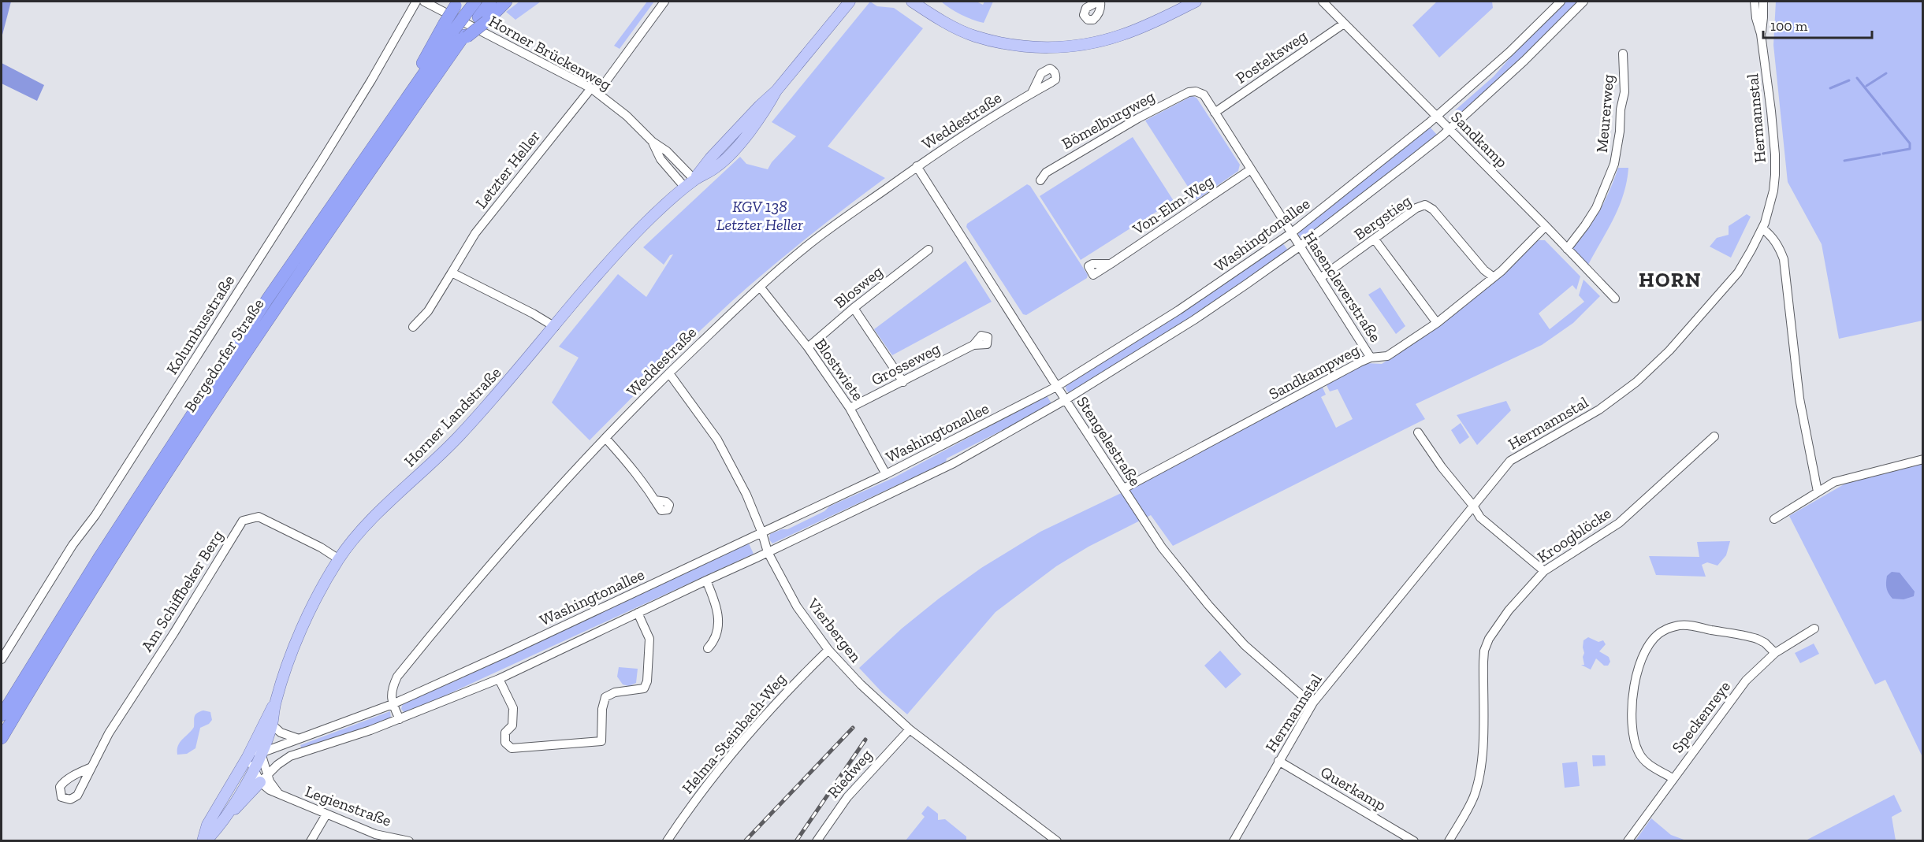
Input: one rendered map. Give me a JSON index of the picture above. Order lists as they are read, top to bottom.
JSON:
{
  "streets": {
    "highway": ["Bergedorfer Straße"],
    "main road": ["Horner Landstraße"],
    "street": [
      "Horner Brückenweg",
      "Posteltsweg",
      "Meurerweg",
      "Hermannstal",
      "Bömelburgweg",
      "Weddestraße",
      "Sandkamp",
      "Letzter Heller",
      "Von-Elm-Weg",
      "Bergstieg",
      "Washingtonallee",
      "Blosweg",
      "Hasencleverstraße",
      "Kolumbusstraße",
      "Grosseweg",
      "Blostwiete",
      "Sandkampweg",
      "Stengelestraße",
      "Kroogblöcke",
      "Am Schiffbeker Berg",
      "Vierbergen",
      "Speckenreye",
      "Helma-Steinbach-Weg",
      "Riedweg",
      "Querkamp",
      "Legienstraße"
    ]
  },
  "crossings": [
    ["Horner Brückenweg", "Letzter Heller"],
    ["Horner Brückenweg", "Horner Landstraße"],
    ["Posteltsweg", "Sandkamp"],
    ["Posteltsweg", "Hasencleverstraße"],
    ["Meurerweg", "Sandkamp"],
    ["Hermannstal", "Stengelestraße"],
    ["Hermannstal", "Querkamp"],
    ["Bömelburgweg", "Hasencleverstraße"],
    ["Weddestraße", "Washingtonallee"],
    ["Weddestraße", "Blostwiete"],
    ["Weddestraße", "Stengelestraße"],
    ["Weddestraße", "Vierbergen"],
    ["Sandkamp", "Washingtonallee"],
    ["Sandkamp", "Sandkampweg"],
    ["Von-Elm-Weg", "Hasencleverstraße"],
    ["Bergstieg", "Hasencleverstraße"],
    ["Bergstieg", "Sandkampweg"],
    ["Washingtonallee", "Hasencleverstraße"],
    ["Washingtonallee", "Blostwiete"],
    ["Washingtonallee", "Horner Landstraße"],
    ["Washingtonallee", "Stengelestraße"],
    ["Washingtonallee", "Vierbergen"],
    ["Washingtonallee", "Legienstraße"],
    ["Blosweg", "Blostwiete"],
    ["Hasencleverstraße", "Sandkampweg"],
    ["Grosseweg", "Blostwiete"],
    ["Sandkampweg", "Stengelestraße"],
    ["Horner Landstraße", "Am Schiffbeker Berg"],
    ["Vierbergen", "Helma-Steinbach-Weg"],
    ["Vierbergen", "Riedweg"]
  ],
  "districts": ["HORN"],
  "parks": ["KGV 138 Letzter Heller"],
  "scale_bar": "100 m"
}
